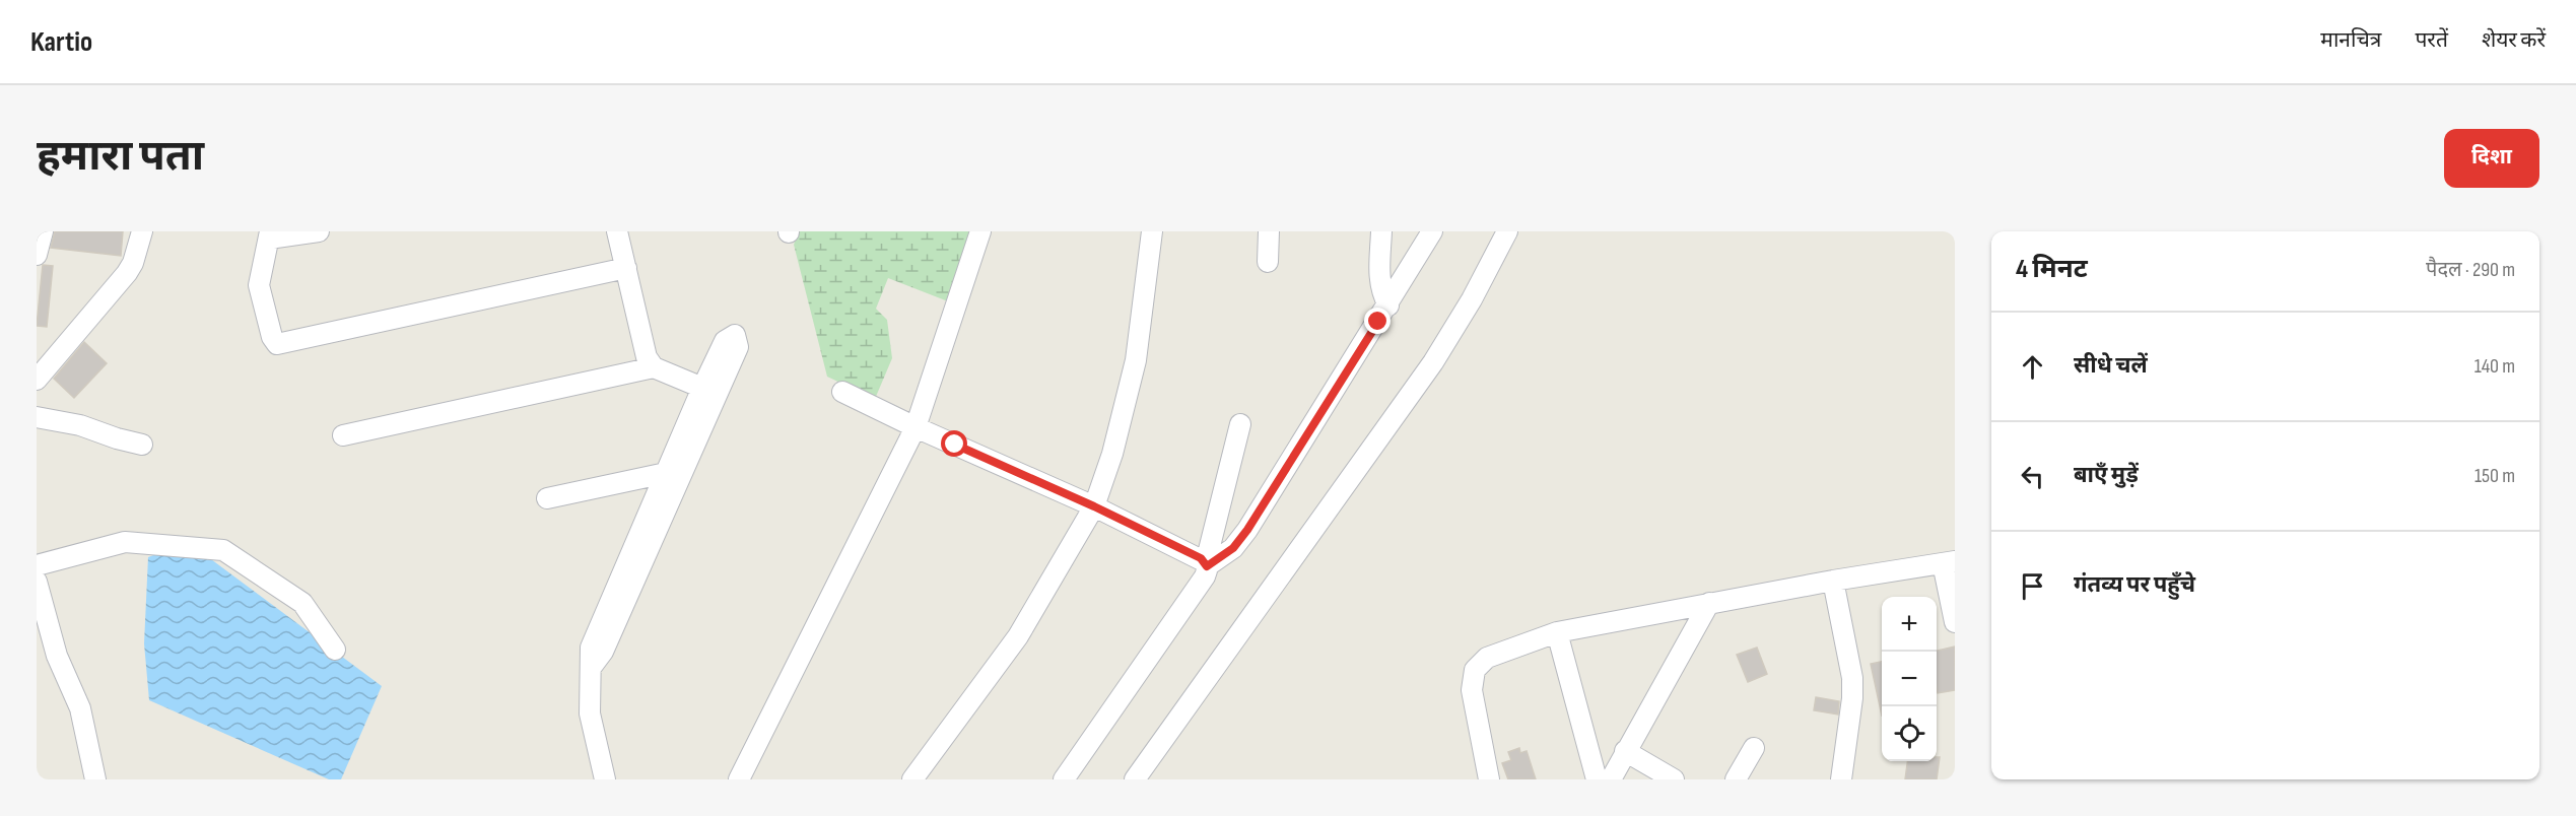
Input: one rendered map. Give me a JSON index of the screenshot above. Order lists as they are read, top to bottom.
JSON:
{
  "page": {
    "header": "Kartio",
    "nav": ["मानचित्र", "परतें", "शेयर करें"],
    "buttons": "दिशा",
    "title": "हमारा पता",
    "heading": ["4 मिनट", "पैदल · 290 m"],
    "list": [
      ["सीधे चलें", "140 m"],
      ["बाएँ मुड़ें", "150 m"],
      "गंतव्य पर पहुँचे"
    ],
    "map_buttons": ["+", "−"]
  }
}
